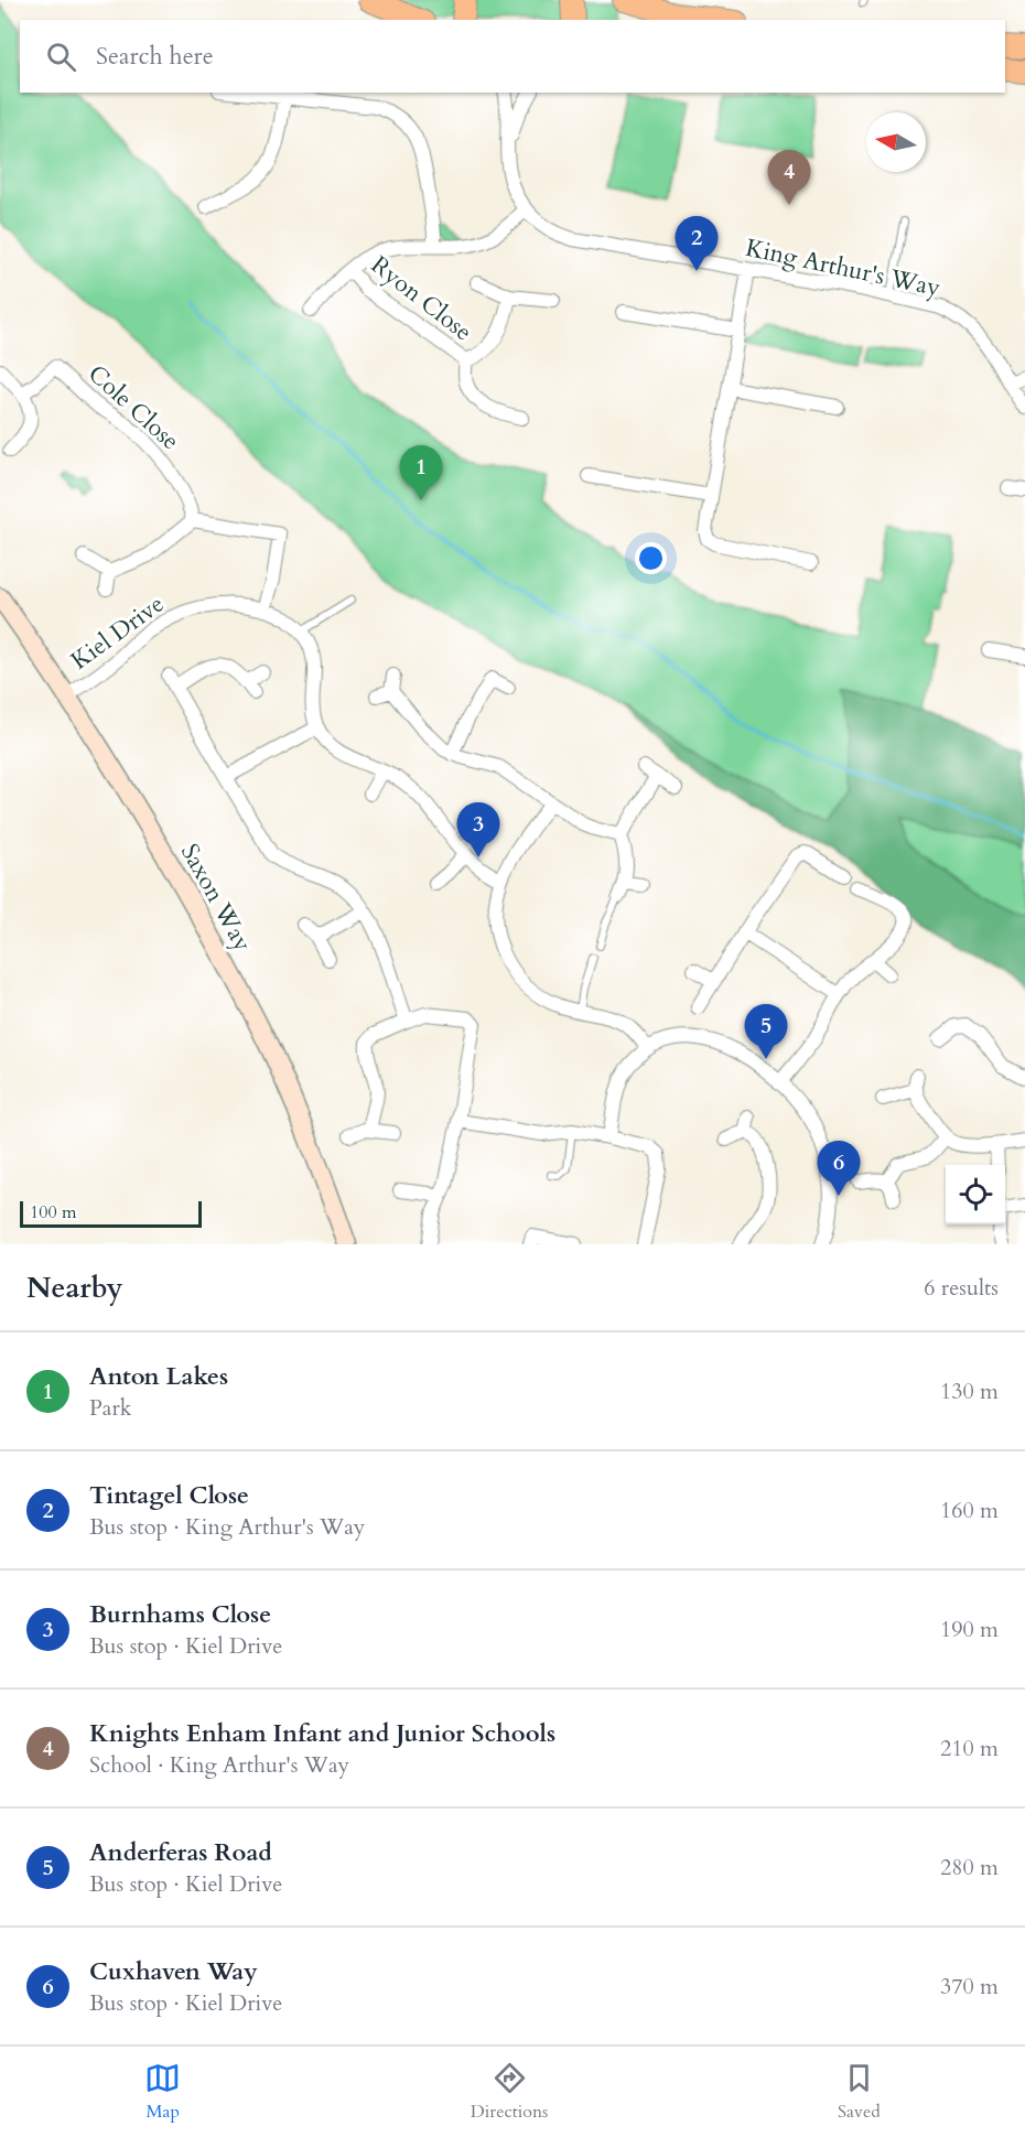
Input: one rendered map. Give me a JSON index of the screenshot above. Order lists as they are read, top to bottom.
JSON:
{
  "streets": {
    "street": [
      "King Arthur's Way",
      "Ryon Close",
      "Cole Close",
      "Kiel Drive",
      "Saxon Way"
    ]
  },
  "crossings": [
    ["Kiel Drive", "Saxon Way"]
  ],
  "scale_bar": "100 m",
  "north": "left",
  "page": {
    "search": "Search here",
    "pins": [
      "4",
      "2",
      "1",
      "3",
      "5",
      "6"
    ],
    "scale": "100 m",
    "heading": ["Nearby", "6 results"],
    "list": [
      {
        "mark": "1",
        "name": "Anton Lakes",
        "note": "Park",
        "value": "130 m"
      },
      {
        "mark": "2",
        "name": "Tintagel Close",
        "note": "Bus stop · King Arthur's Way",
        "value": "160 m"
      },
      {
        "mark": "3",
        "name": "Burnhams Close",
        "note": "Bus stop · Kiel Drive",
        "value": "190 m"
      },
      {
        "mark": "4",
        "name": "Knights Enham Infant and Junior Schools",
        "note": "School · King Arthur's Way",
        "value": "210 m"
      },
      {
        "mark": "5",
        "name": "Anderferas Road",
        "note": "Bus stop · Kiel Drive",
        "value": "280 m"
      },
      {
        "mark": "6",
        "name": "Cuxhaven Way",
        "note": "Bus stop · Kiel Drive",
        "value": "370 m"
      }
    ],
    "nav": ["Map", "Directions", "Saved"]
  }
}
